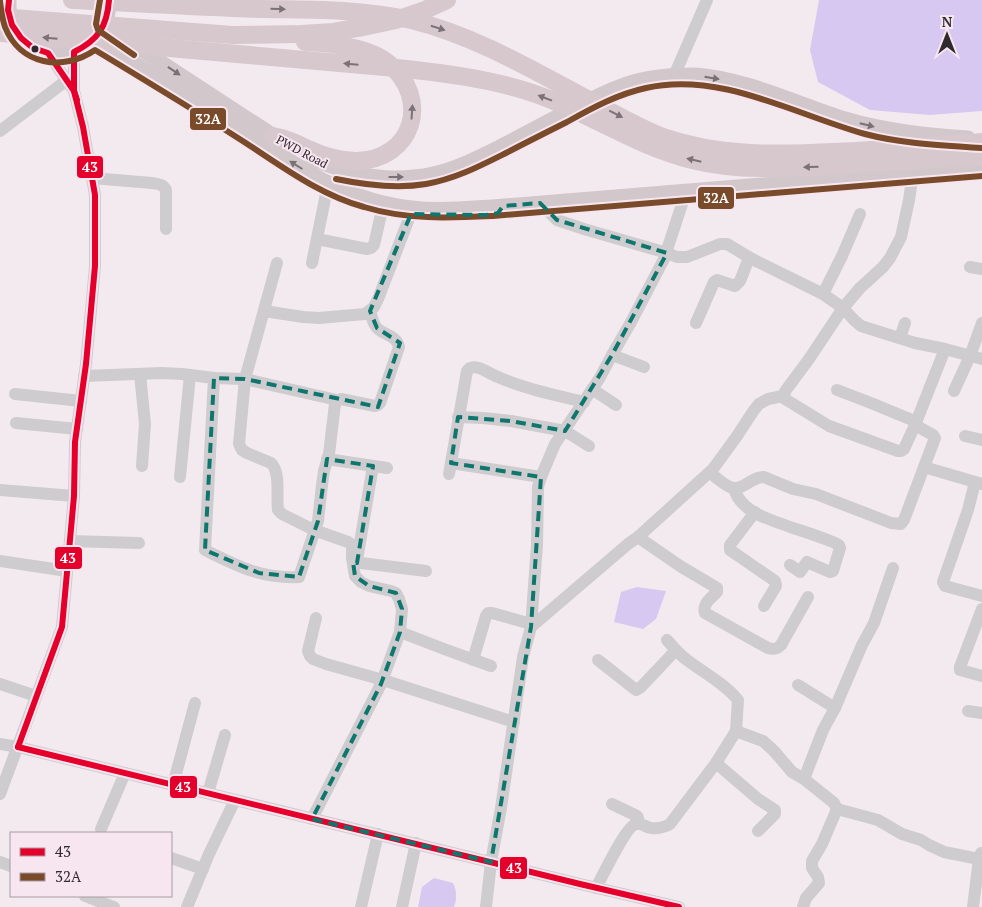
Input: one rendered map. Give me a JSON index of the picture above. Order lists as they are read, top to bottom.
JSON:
{
  "streets": {
    "main road": ["PWD Road"]
  },
  "lines": ["transit line 43", "transit line 32A"],
  "legend": ["43", "32A"],
  "north": "top"
}
